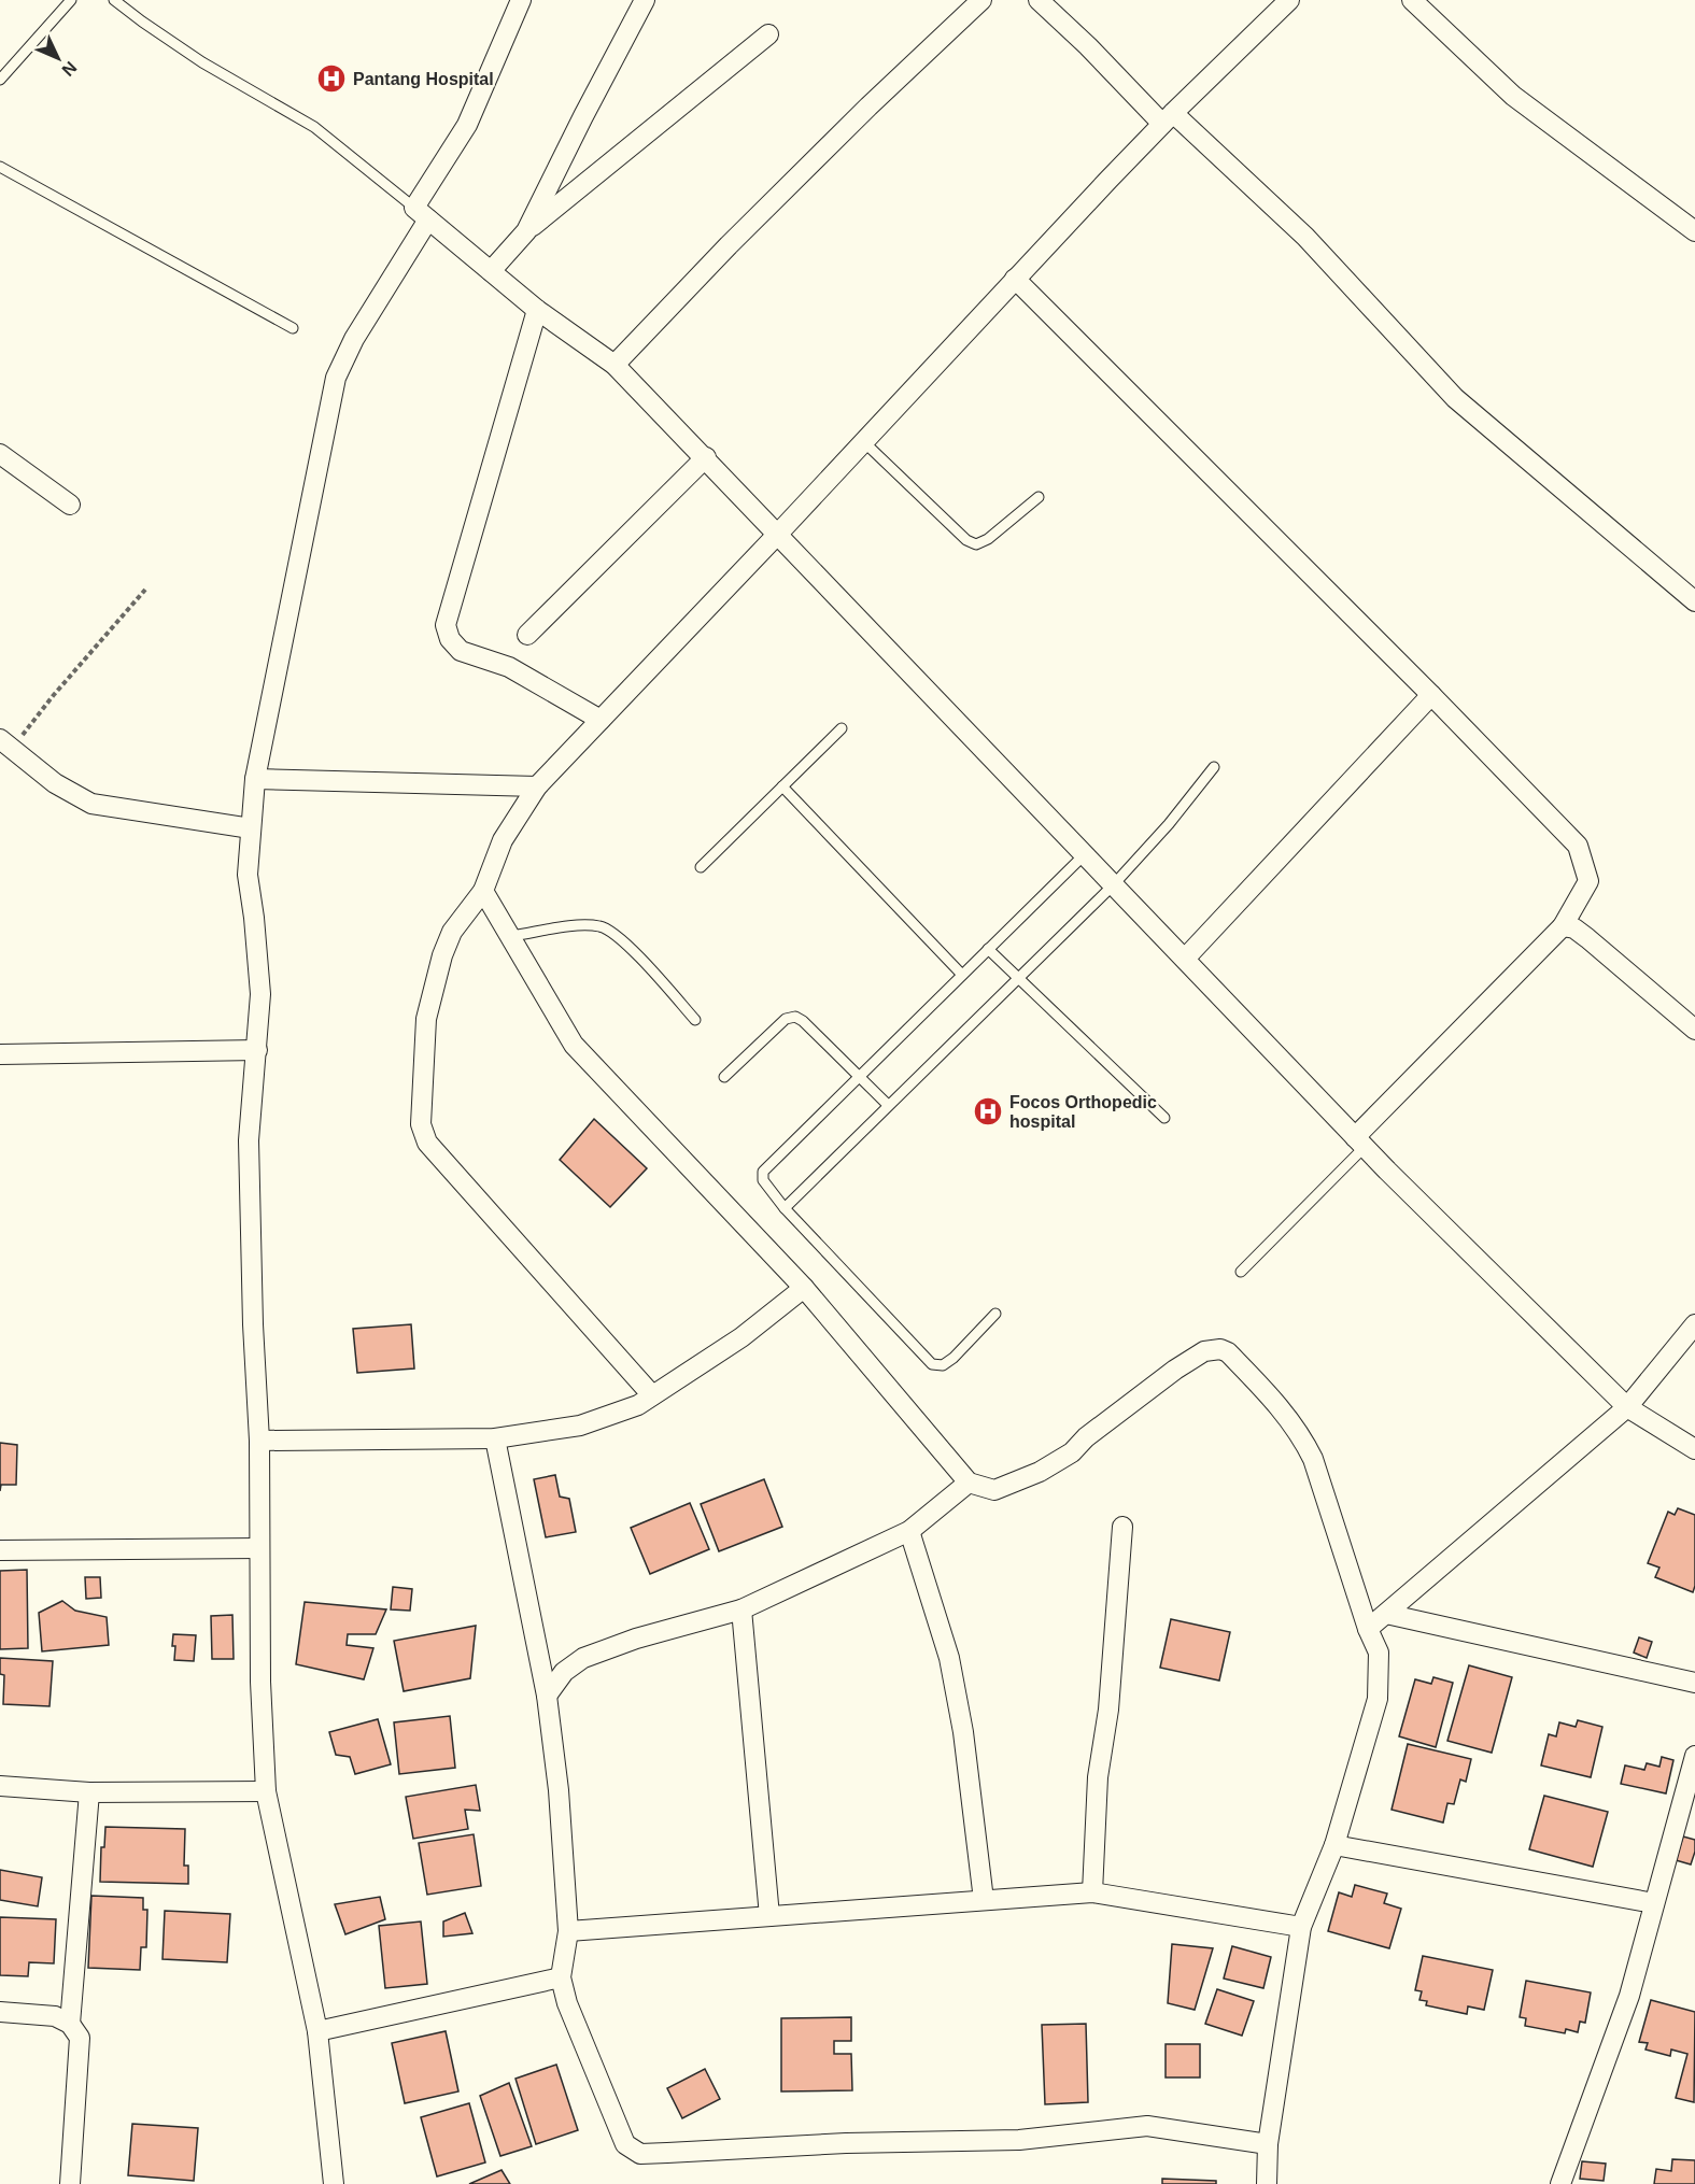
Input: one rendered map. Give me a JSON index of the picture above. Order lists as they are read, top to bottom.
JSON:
{
  "places": {
    "hospital": ["Pantang Hospital", "Focos Orthopedic hospital"]
  },
  "north": "bottom right"
}
